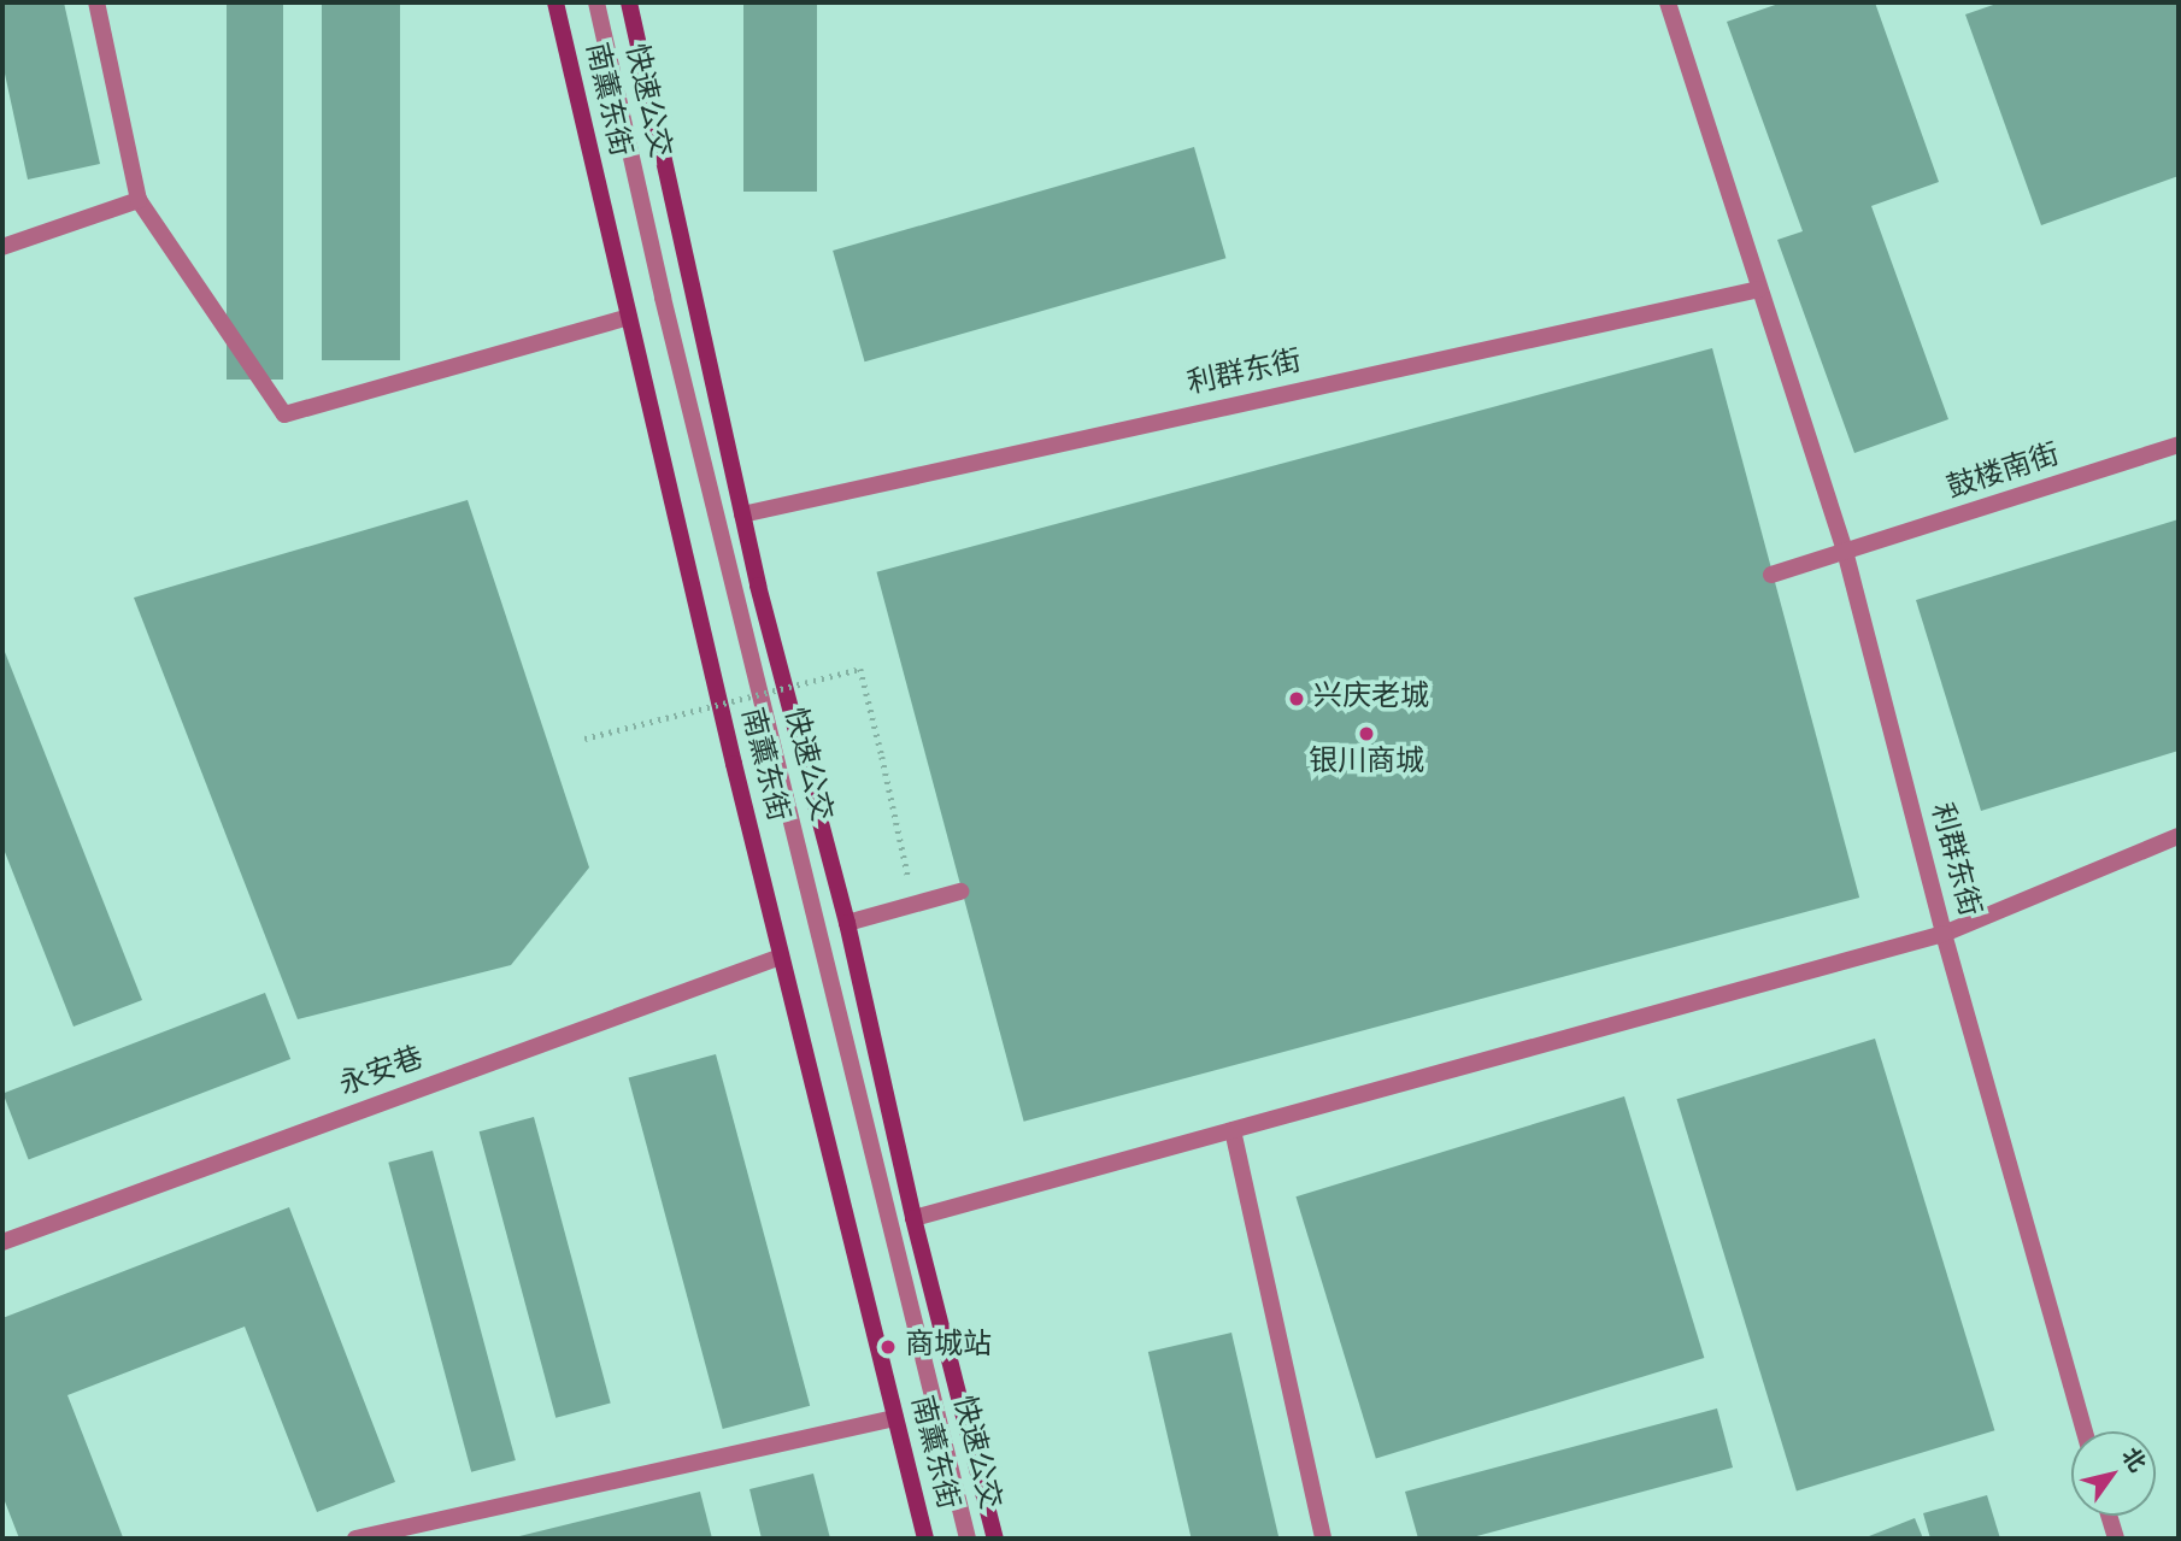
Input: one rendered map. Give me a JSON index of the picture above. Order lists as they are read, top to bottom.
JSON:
{
  "streets": {
    "main road": ["南薰东街"],
    "street": [
      "快速公交",
      "利群东街",
      "鼓楼南街",
      "永安巷"
    ]
  },
  "crossings": [
    ["南薰东街", "利群东街"],
    ["南薰东街", "永安巷"],
    ["利群东街", "鼓楼南街"]
  ],
  "places": ["兴庆老城", "银川商城", "商城站"],
  "north": "top right"
}
